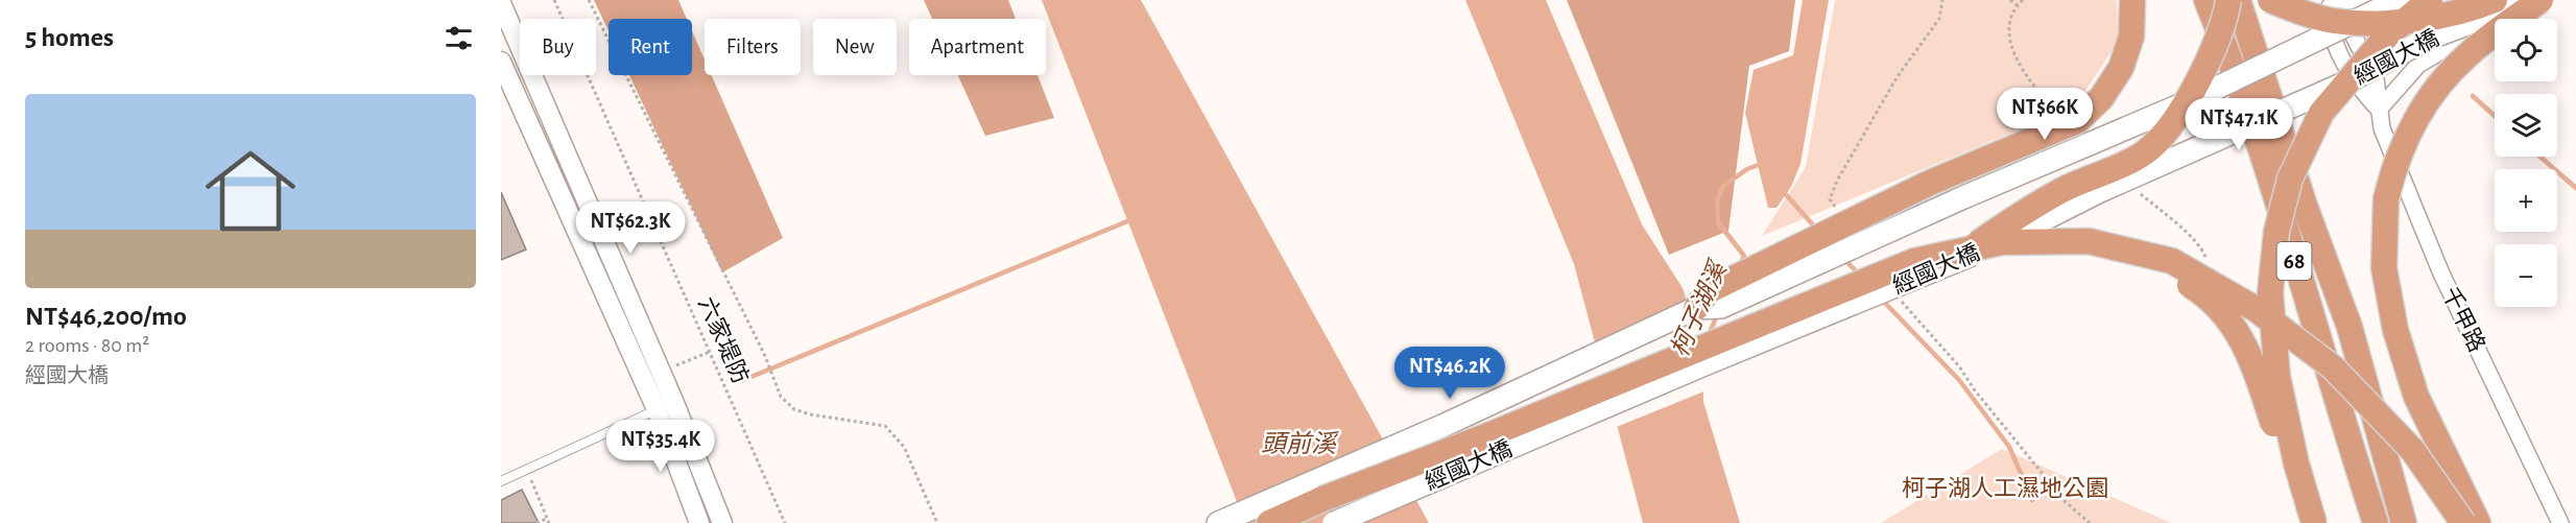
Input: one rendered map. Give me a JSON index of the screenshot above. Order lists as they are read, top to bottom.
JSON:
{
  "streets": {
    "highway": ["68"],
    "main road": ["經國大橋"],
    "street": ["千甲路"],
    "path": ["六家堤防"]
  },
  "water": ["柯子湖溪", "頭前溪"],
  "parks": ["柯子湖人工濕地公園"],
  "page": {
    "heading": "5 homes",
    "map_buttons": ["+", "−"],
    "chip": [
      "Buy",
      "Rent",
      "Filters",
      "New",
      "Apartment"
    ],
    "list": [
      {
        "name": "NT$46,200/mo",
        "note": "2 rooms · 80 m² · 經國大橋"
      }
    ],
    "price": [
      "NT$66K",
      "NT$47.1K",
      "NT$62.3K",
      "NT$46.2K",
      "NT$35.4K"
    ]
  }
}
